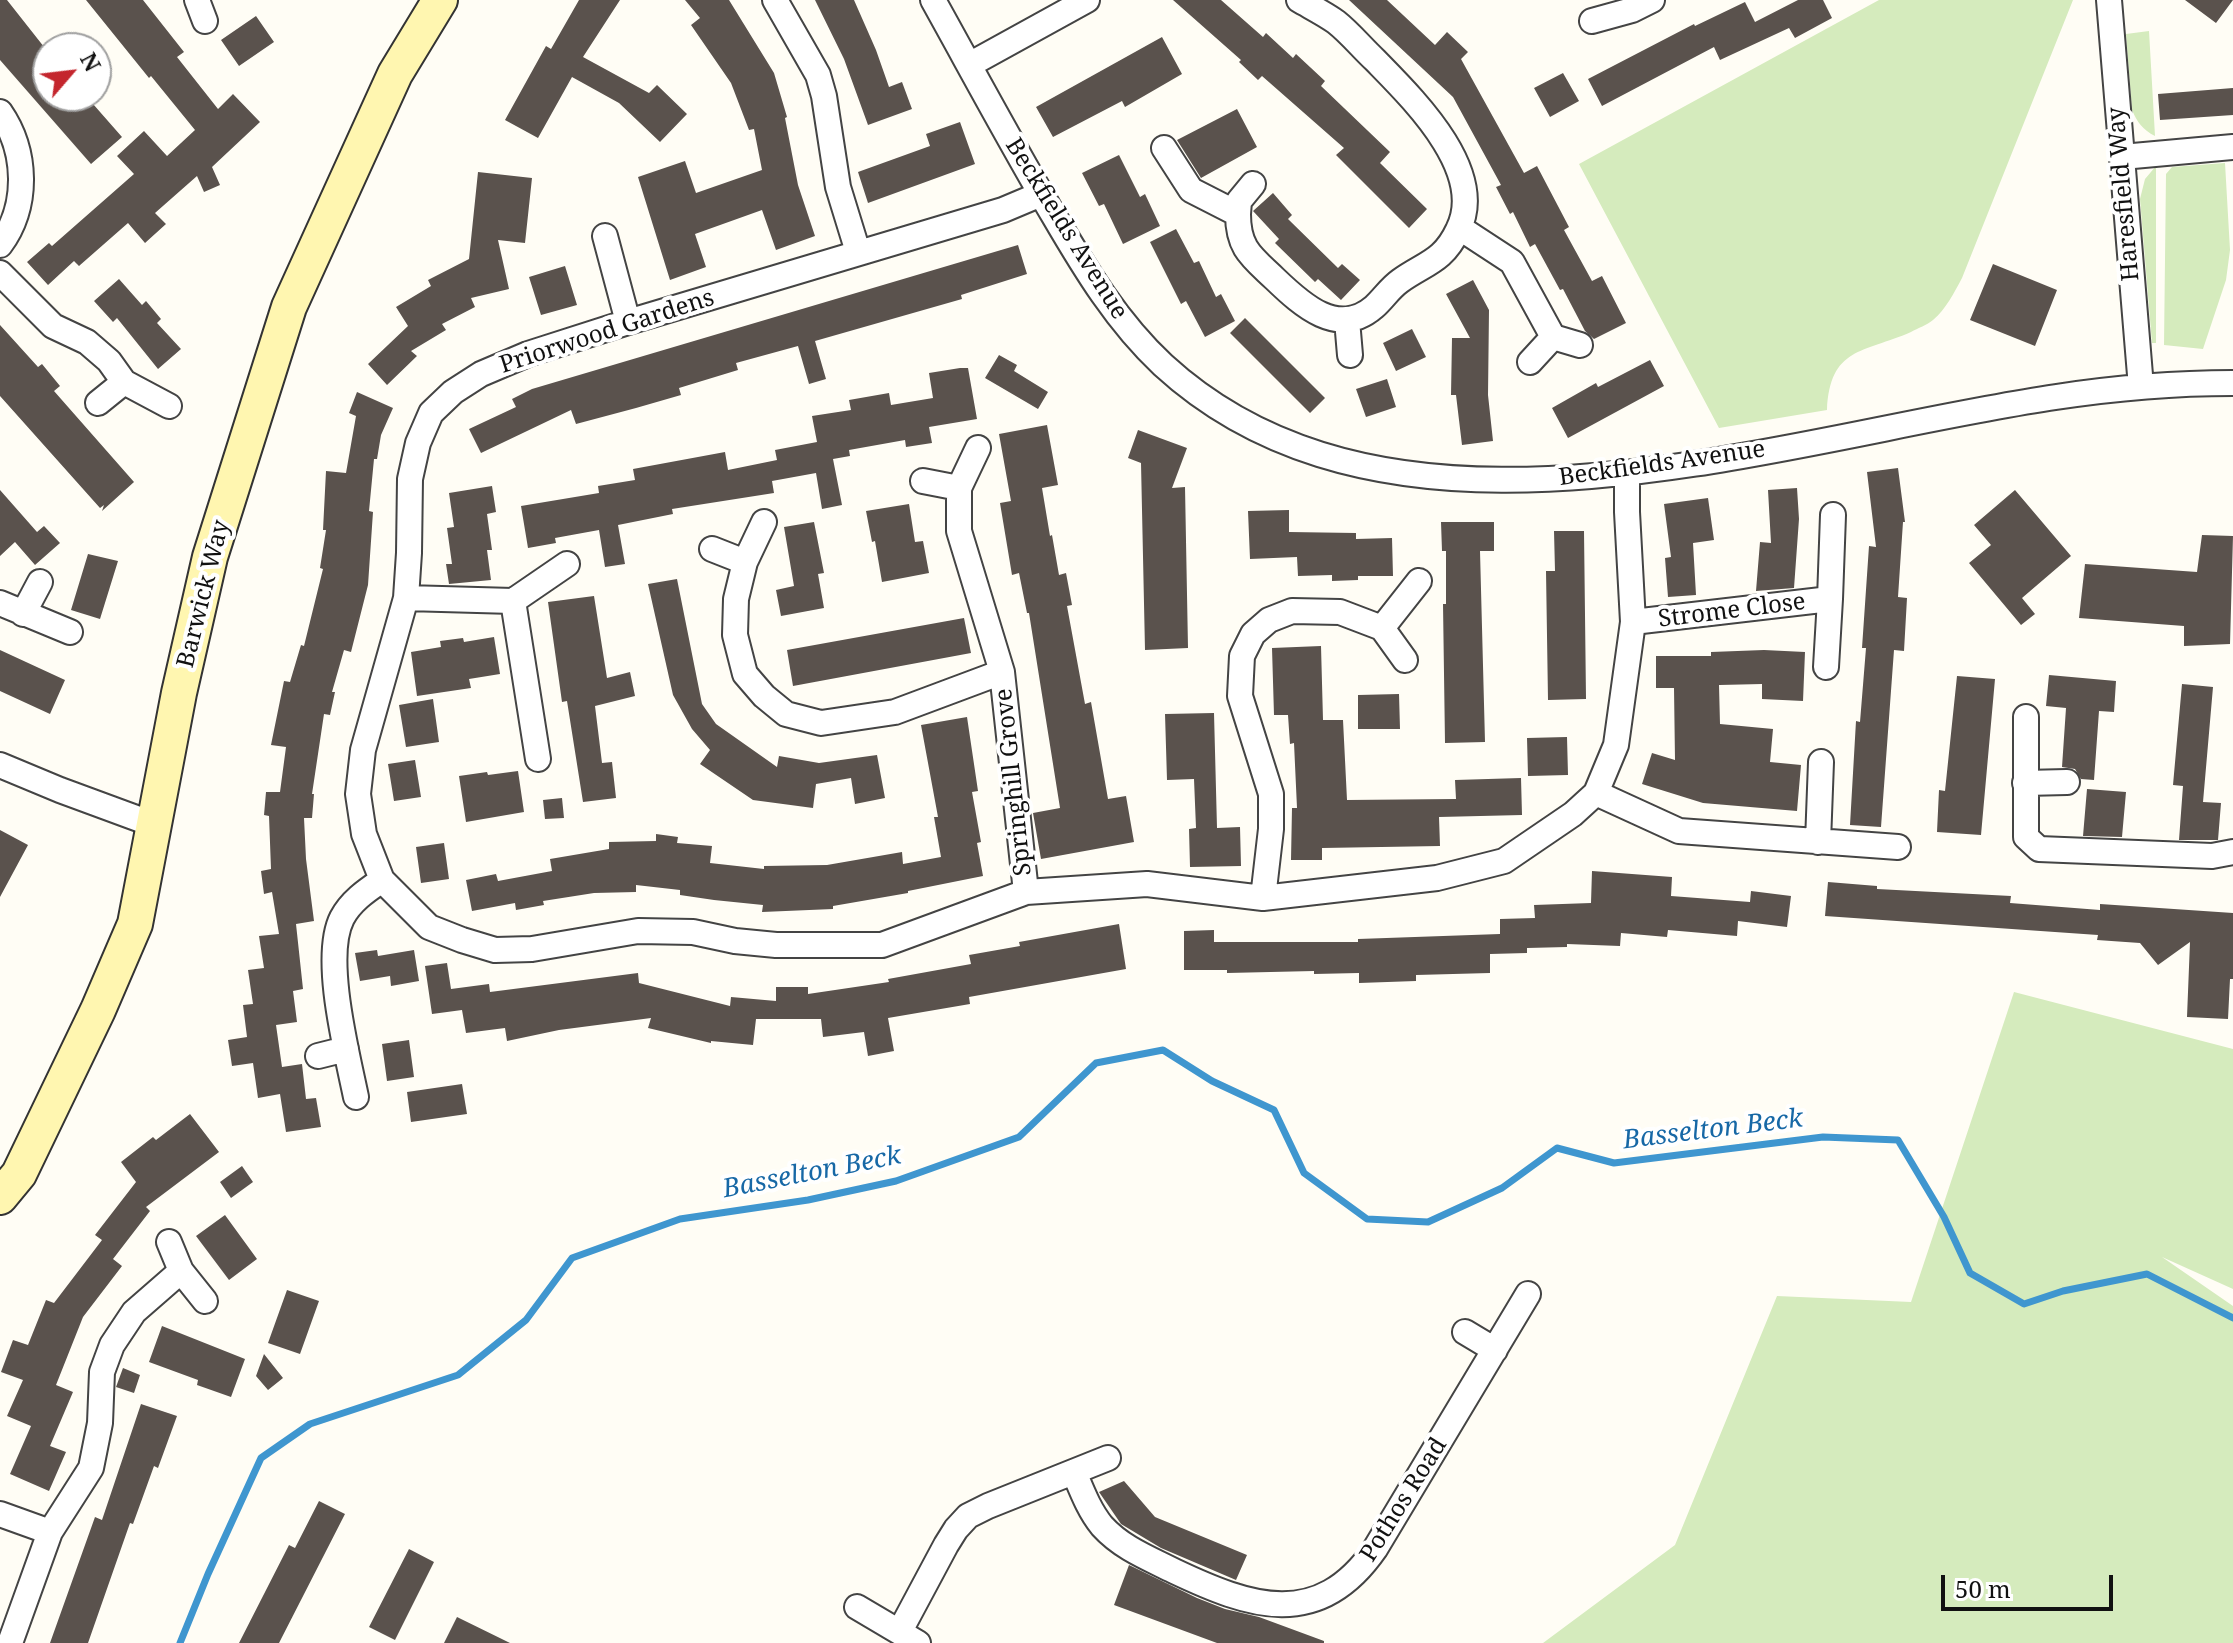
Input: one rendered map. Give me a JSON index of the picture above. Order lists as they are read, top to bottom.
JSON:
{
  "streets": {
    "street": [
      "Haresfield Way",
      "Beckfields Avenue",
      "Priorwood Gardens",
      "Barwick Way",
      "Strome Close",
      "Springhill Grove",
      "Pothos Road"
    ]
  },
  "crossings": [
    ["Haresfield Way", "Beckfields Avenue"],
    ["Beckfields Avenue", "Priorwood Gardens"],
    ["Priorwood Gardens", "Strome Close"],
    ["Priorwood Gardens", "Springhill Grove"]
  ],
  "water": ["Basselton Beck"],
  "scale_bar": "50 m",
  "north": "top right"
}
